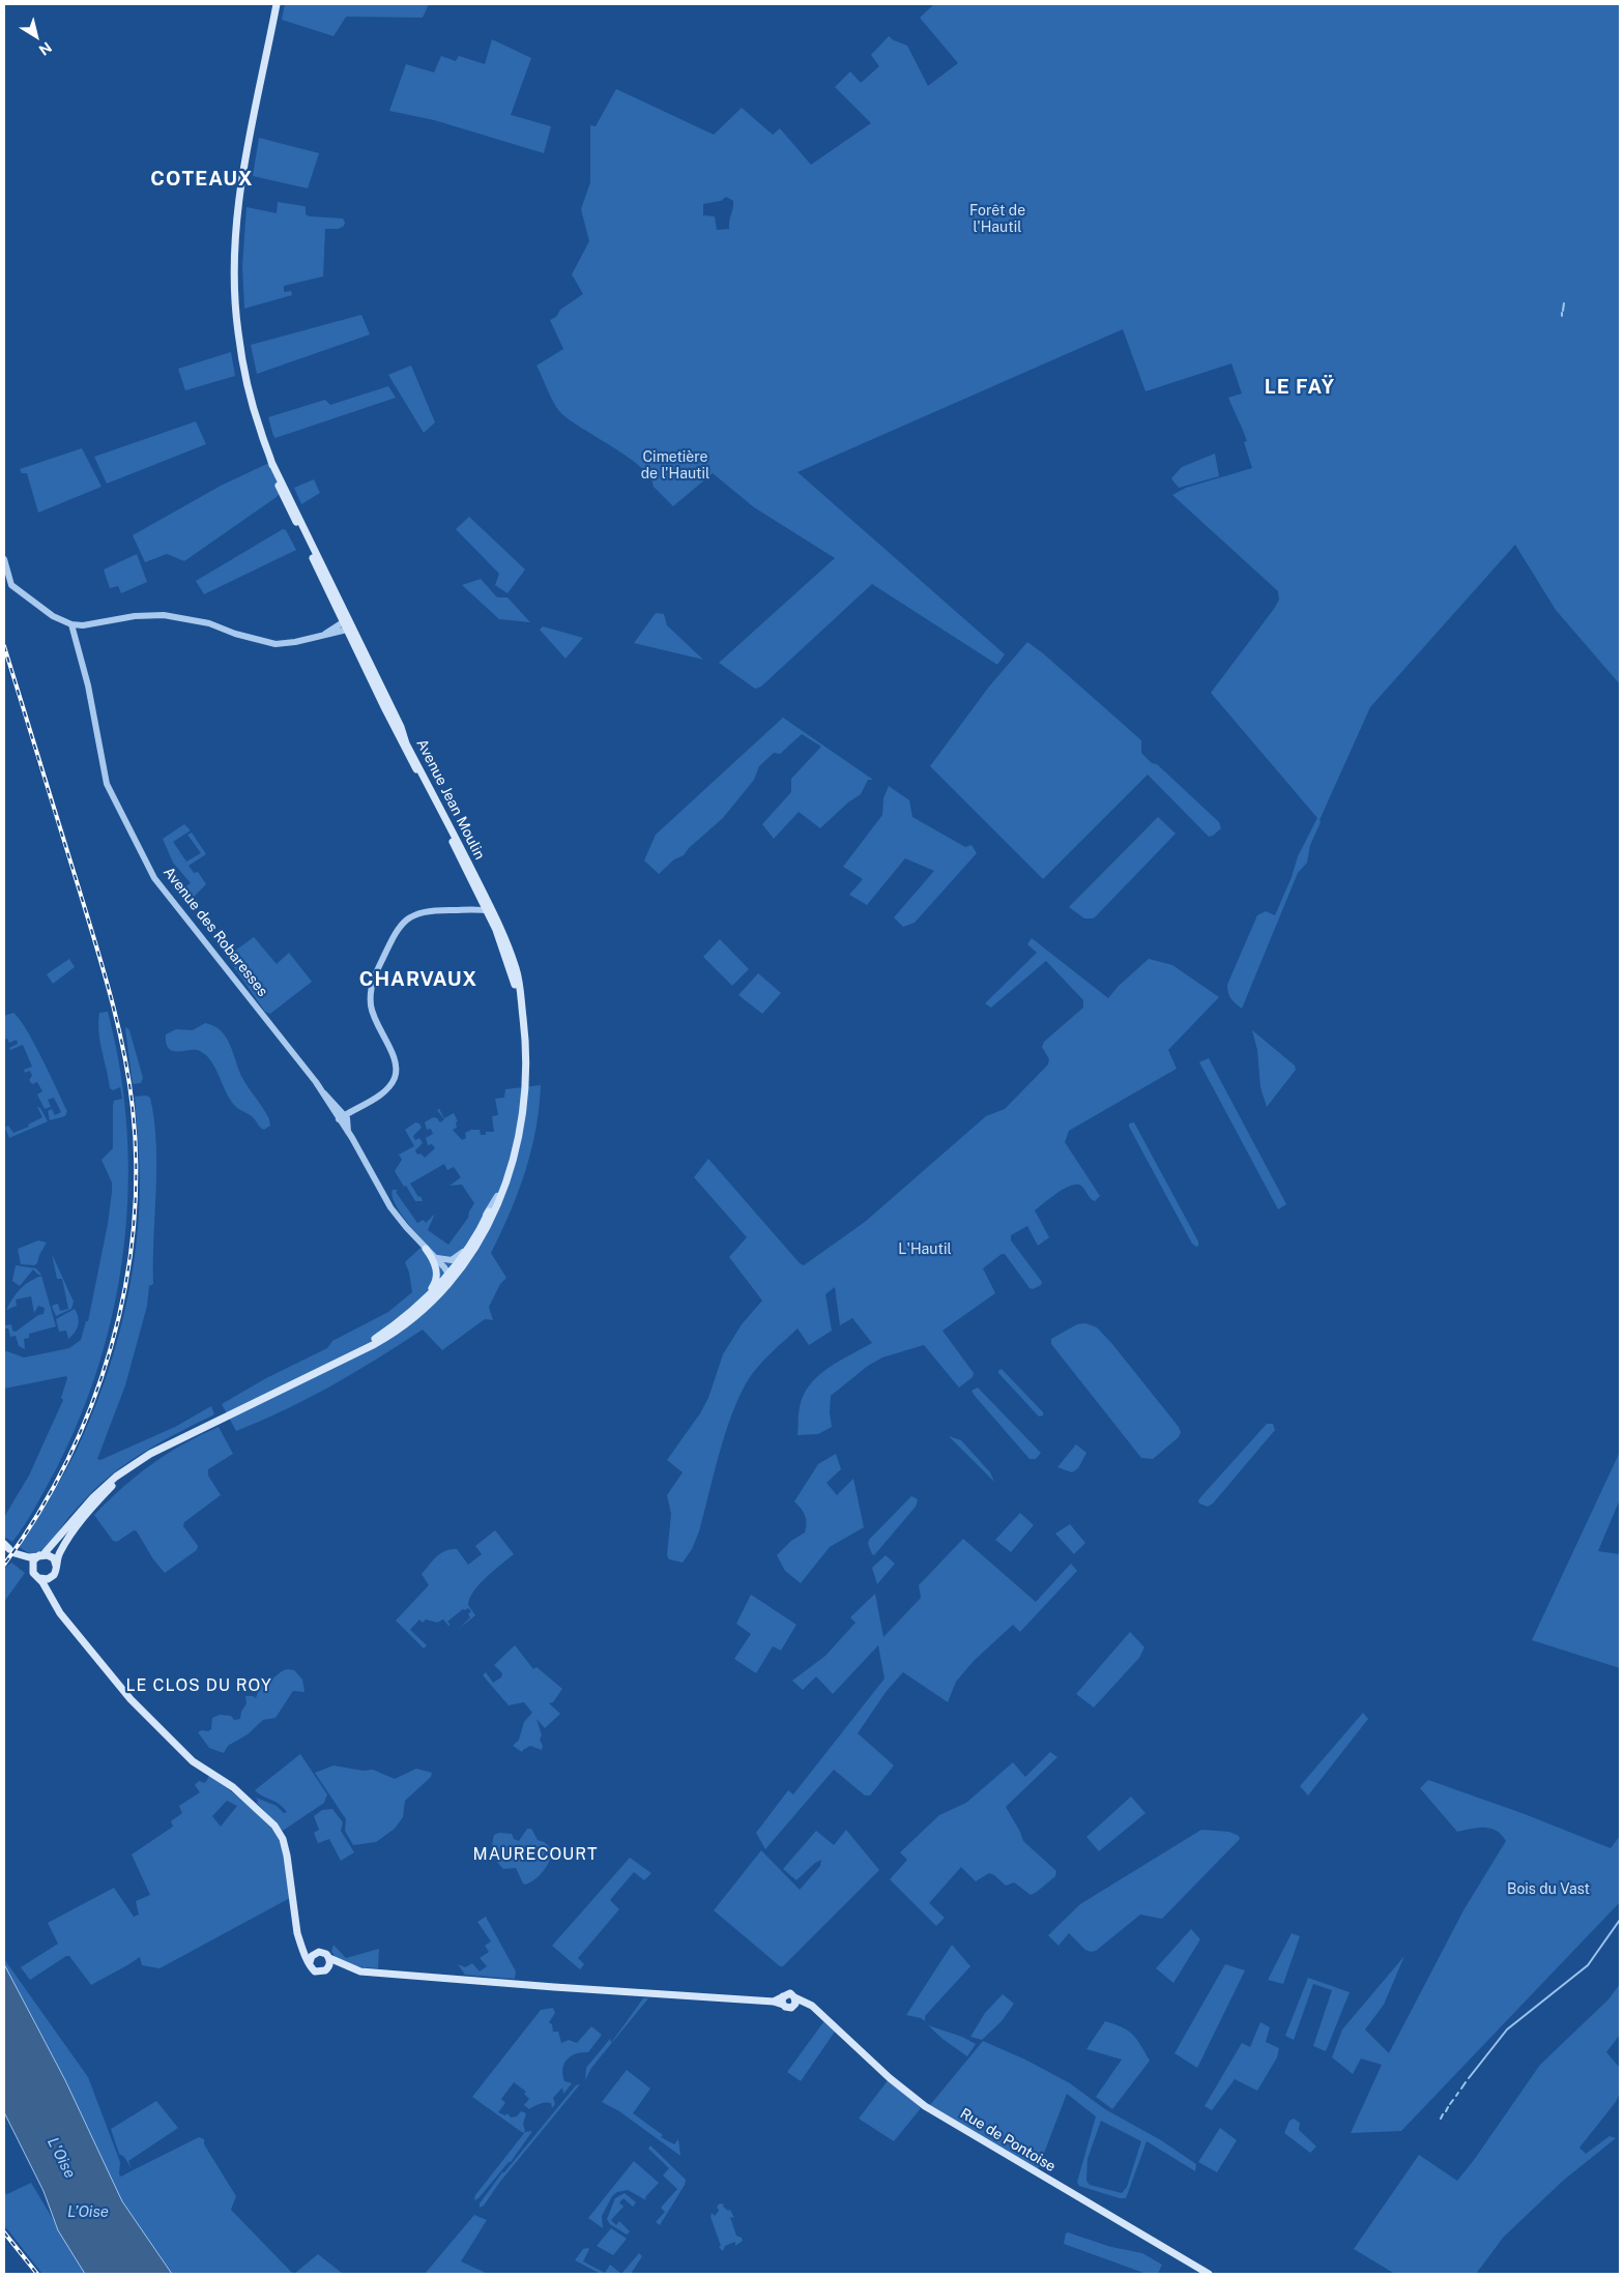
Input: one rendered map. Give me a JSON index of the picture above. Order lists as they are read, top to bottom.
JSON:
{
  "streets": {
    "main road": ["Avenue Jean Moulin", "Rue de Pontoise"],
    "street": ["Avenue des Robaresses"]
  },
  "districts": [
    "COTEAUX",
    "LE FAŸ",
    "CHARVAUX",
    "LE CLOS DU ROY",
    "MAURECOURT"
  ],
  "water": ["L'Oise", "L’Oise"],
  "parks": [
    "Forêt de l'Hautil",
    "Cimetière de l'Hautil",
    "L'Hautil",
    "Bois du Vast"
  ],
  "north": "bottom right"
}
